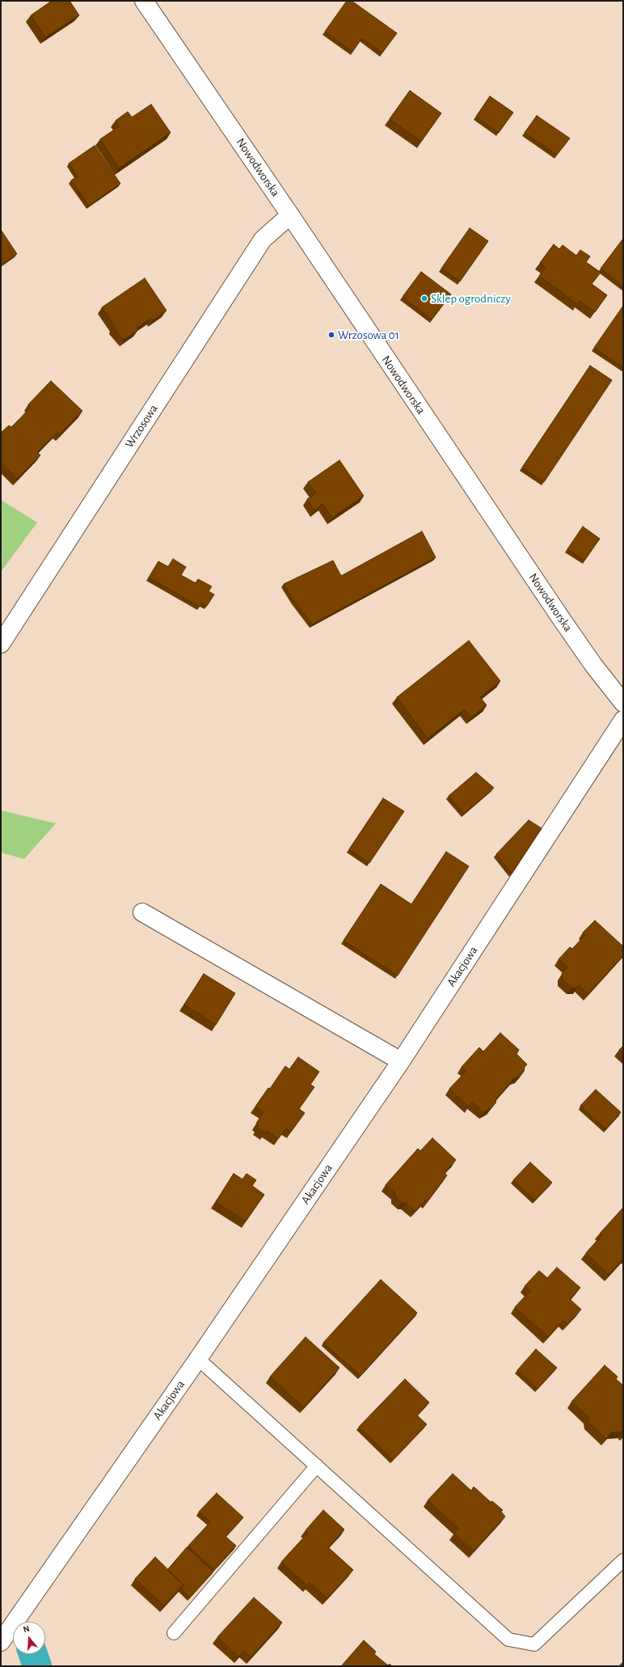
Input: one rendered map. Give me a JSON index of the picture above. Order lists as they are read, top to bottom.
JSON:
{
  "streets": {
    "street": ["Nowodworska", "Wrzosowa", "Akacjowa"]
  },
  "crossings": [
    ["Nowodworska", "Wrzosowa"]
  ],
  "places": ["Sklep ogrodniczy", "Wrzosowa 01"],
  "north": "top"
}
